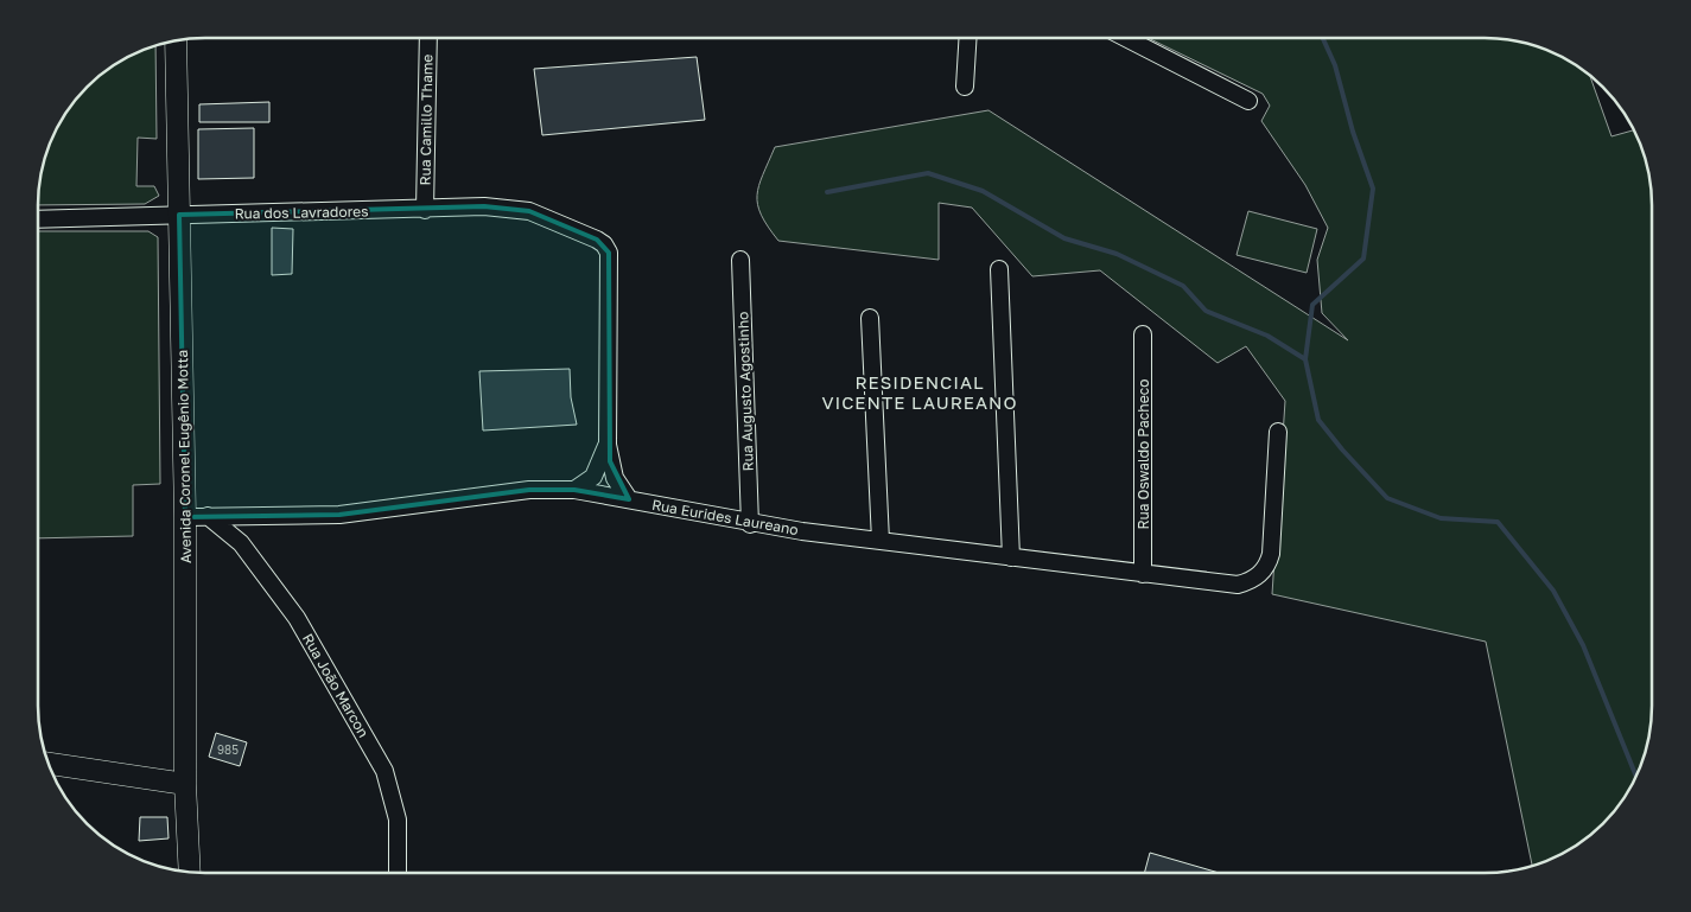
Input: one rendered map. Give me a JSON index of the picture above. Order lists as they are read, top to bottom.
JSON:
{
  "streets": {
    "main road": ["Avenida Coronel Eugênio Motta"],
    "street": [
      "Rua Camillo Thame",
      "Rua dos Lavradores",
      "Rua Augusto Agostinho",
      "Rua Oswaldo Pacheco",
      "Rua Eurides Laureano",
      "Rua João Marcon"
    ]
  },
  "crossings": [
    ["Rua Camillo Thame", "Rua dos Lavradores"],
    ["Rua dos Lavradores", "Avenida Coronel Eugênio Motta"],
    ["Rua Augusto Agostinho", "Rua Eurides Laureano"],
    ["Rua Oswaldo Pacheco", "Rua Eurides Laureano"],
    ["Avenida Coronel Eugênio Motta", "Rua Eurides Laureano"],
    ["Rua Eurides Laureano", "Rua João Marcon"]
  ],
  "districts": ["RESIDENCIAL VICENTE LAUREANO"],
  "house_numbers": ["985"]
}
